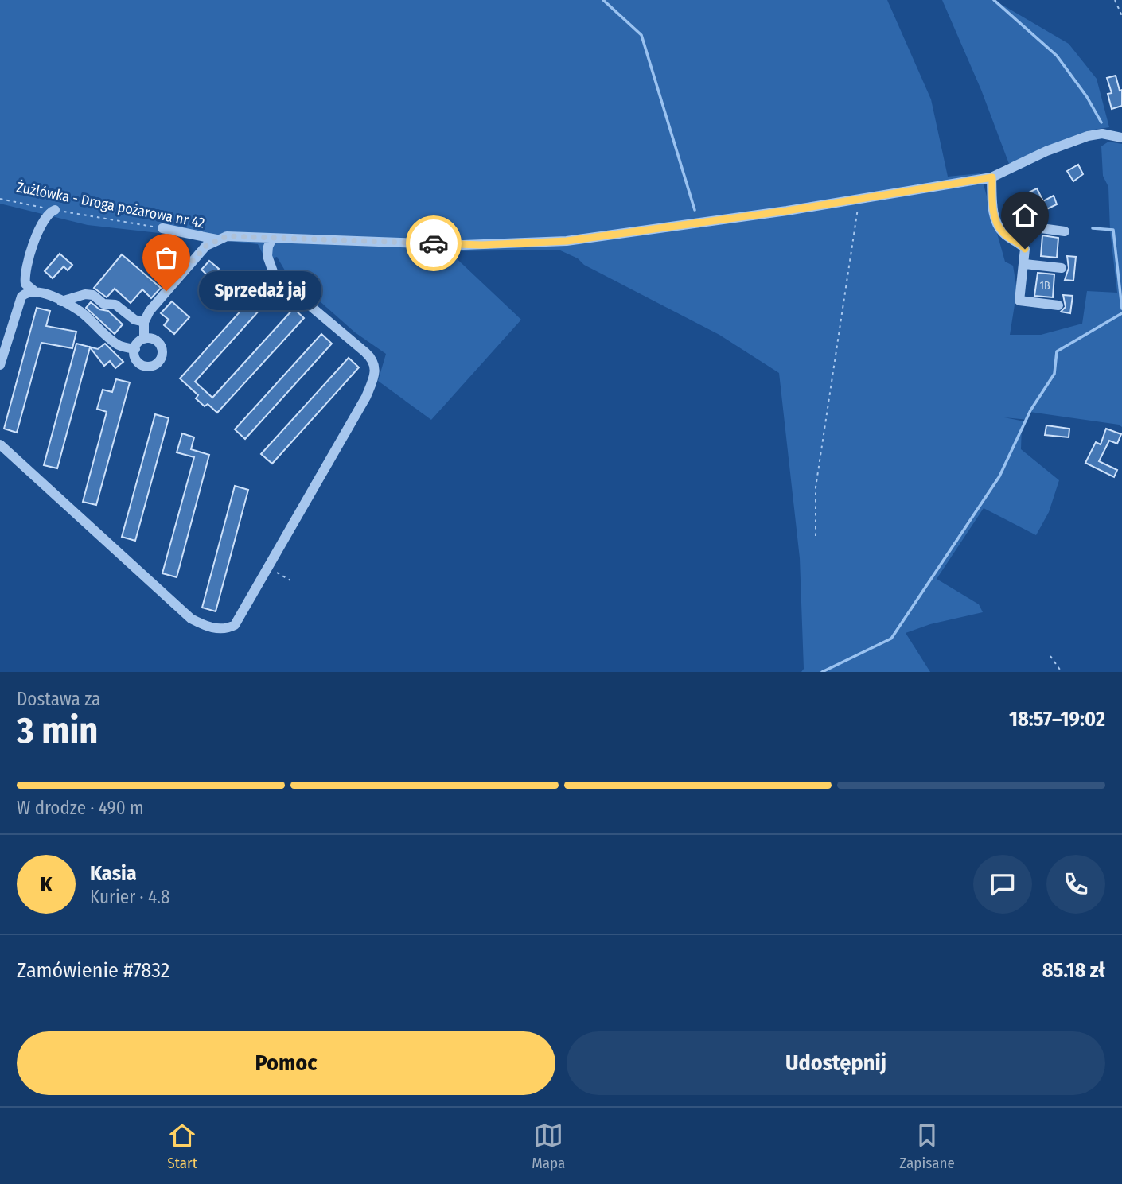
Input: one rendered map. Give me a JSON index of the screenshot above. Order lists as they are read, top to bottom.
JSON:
{
  "streets": {
    "street": ["Żużlówka - Droga pożarowa nr 42"]
  },
  "places": ["Sprzedaż jaj"],
  "house_numbers": ["1B"],
  "page": {
    "bubble": "Sprzedaż jaj",
    "heading": ["3 min", "Dostawa za", "18:57–19:02"],
    "panel": [
      "Kasia",
      "Kurier · 4.8",
      "Zamówienie #7832",
      "85.18 zł"
    ],
    "bar": "W drodze · 490 m",
    "round": "K",
    "buttons": ["Pomoc", "Udostępnij"],
    "tabs": ["Start", "Mapa", "Zapisane"]
  }
}
